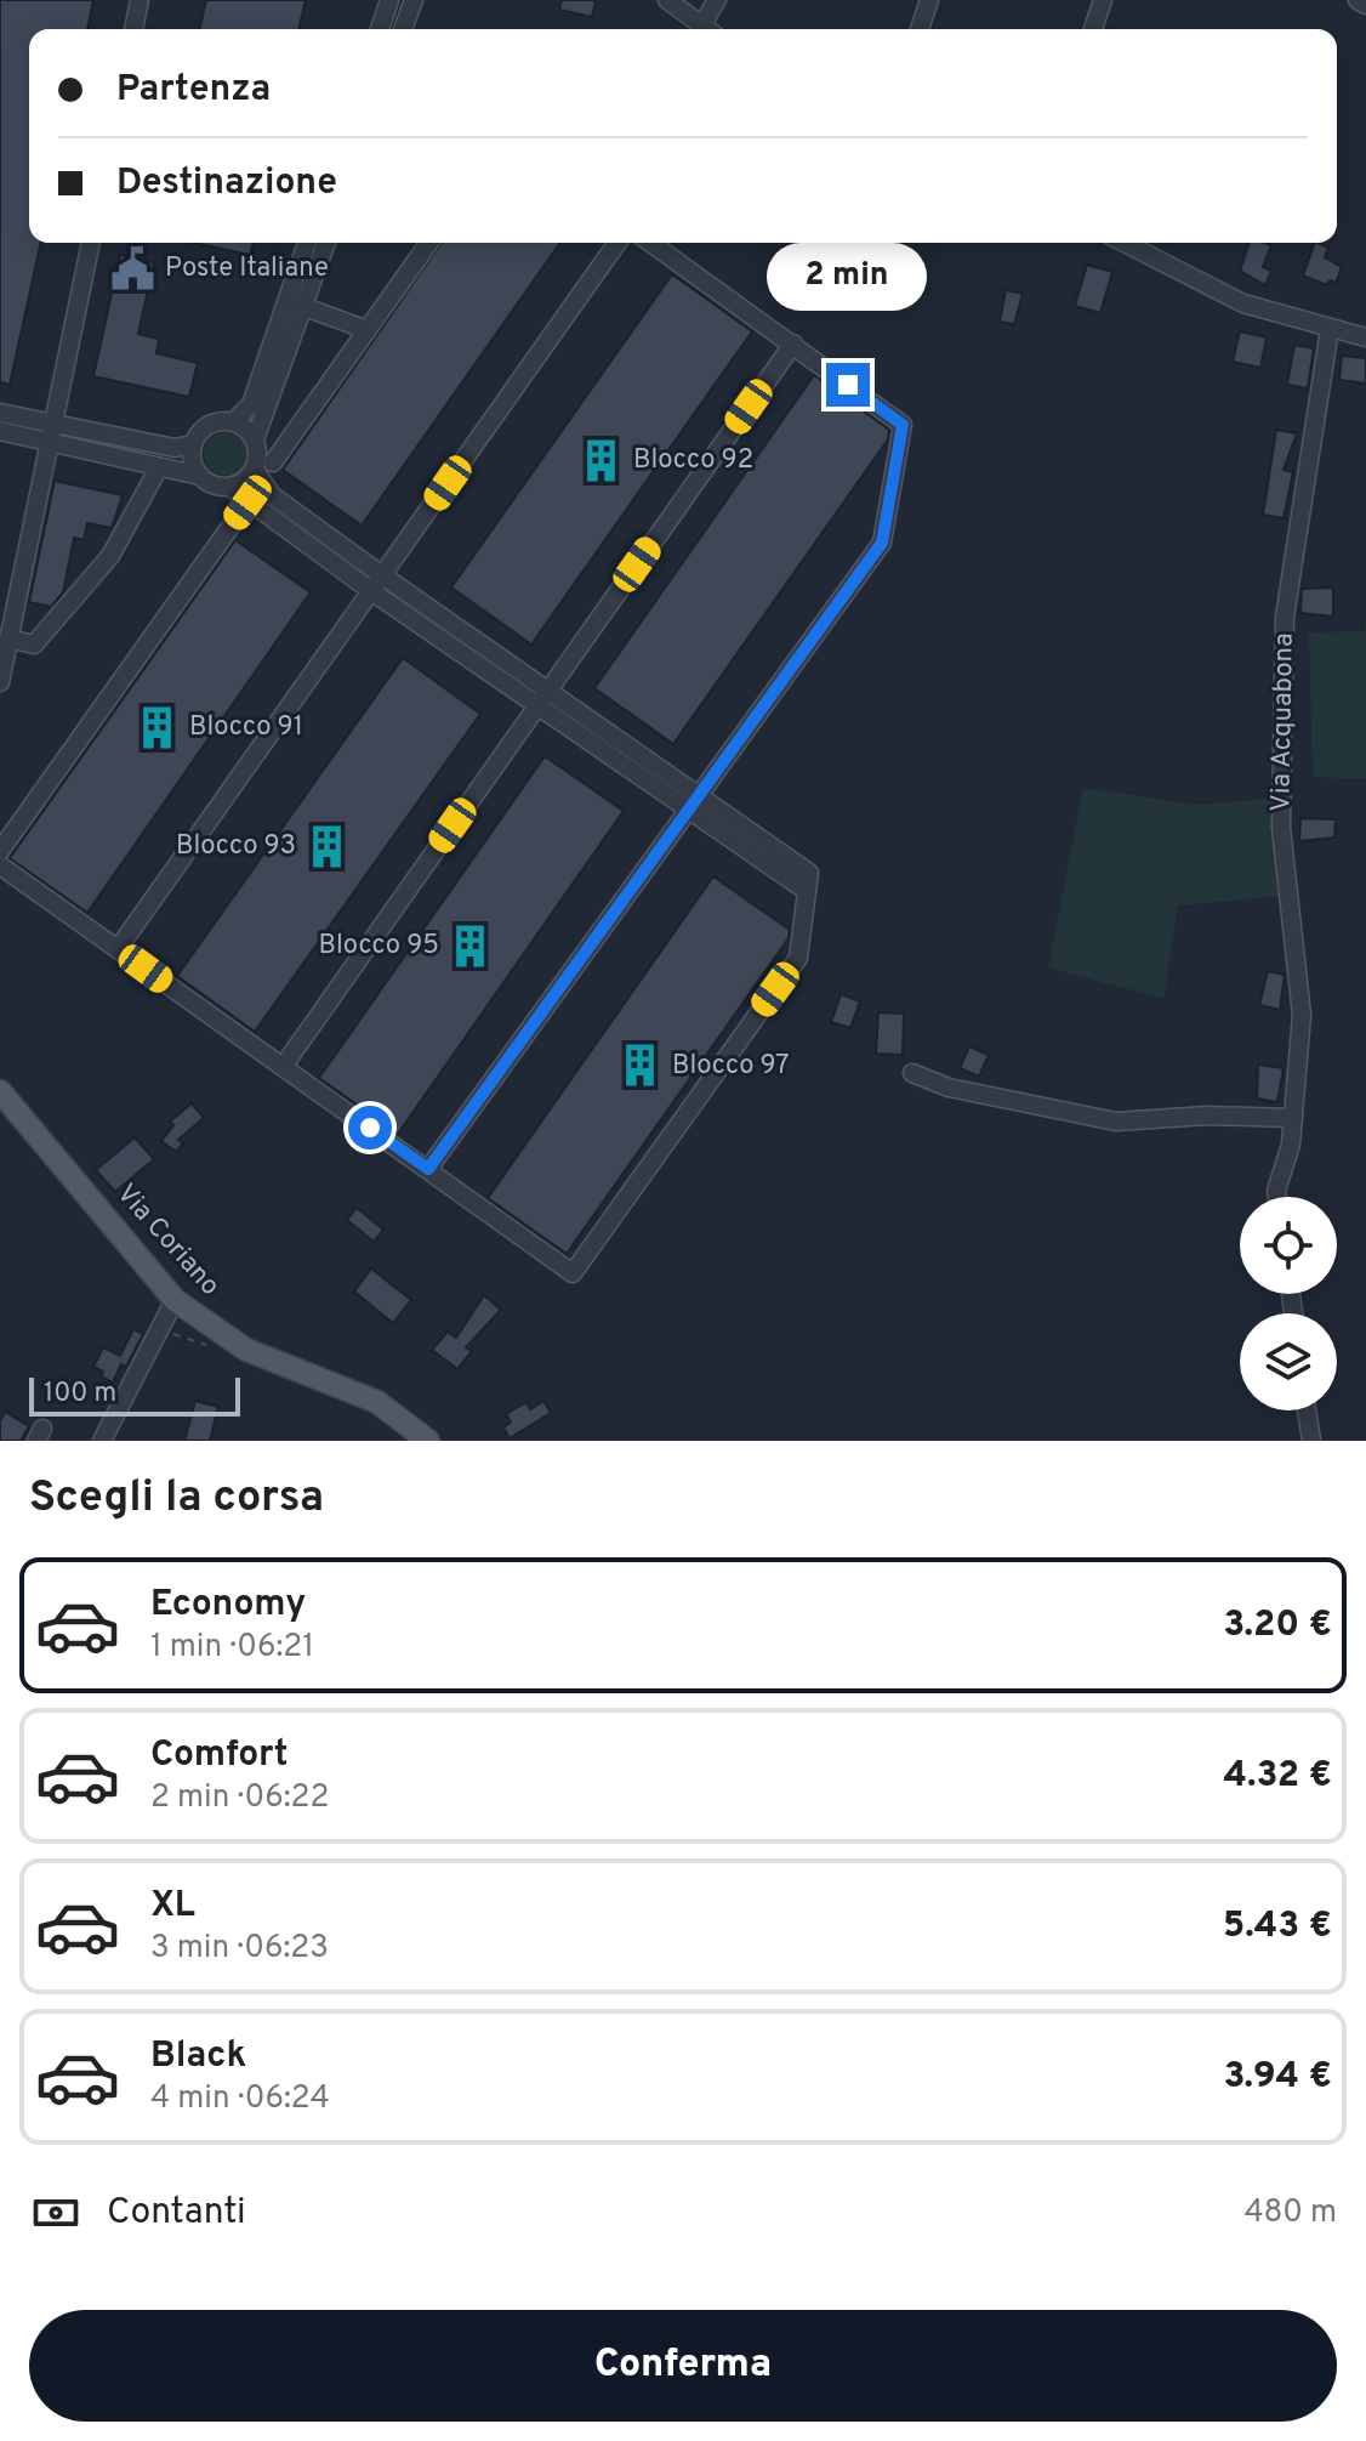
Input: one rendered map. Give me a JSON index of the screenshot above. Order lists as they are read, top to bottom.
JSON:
{
  "streets": {
    "main road": ["Via Coriano"],
    "street": ["Via Acquabona"]
  },
  "places": {
    "public building": ["Poste Italiane"],
    "building": [
      "Blocco 92",
      "Blocco 91",
      "Blocco 93",
      "Blocco 95",
      "Blocco 97"
    ]
  },
  "scale_bar": "100 m",
  "page": {
    "banner": ["Partenza", "Destinazione"],
    "bubble": "2 min",
    "scale": "100 m",
    "heading": "Scegli la corsa",
    "list": [
      {
        "name": "Economy",
        "note": "1 min · 06:21",
        "value": "3.20 €"
      },
      {
        "name": "Comfort",
        "note": "2 min · 06:22",
        "value": "4.32 €"
      },
      {
        "name": "XL",
        "note": "3 min · 06:23",
        "value": "5.43 €"
      },
      {
        "name": "Black",
        "note": "4 min · 06:24",
        "value": "3.94 €"
      }
    ],
    "pay": ["Contanti", "480 m"],
    "buttons": "Conferma"
  }
}
